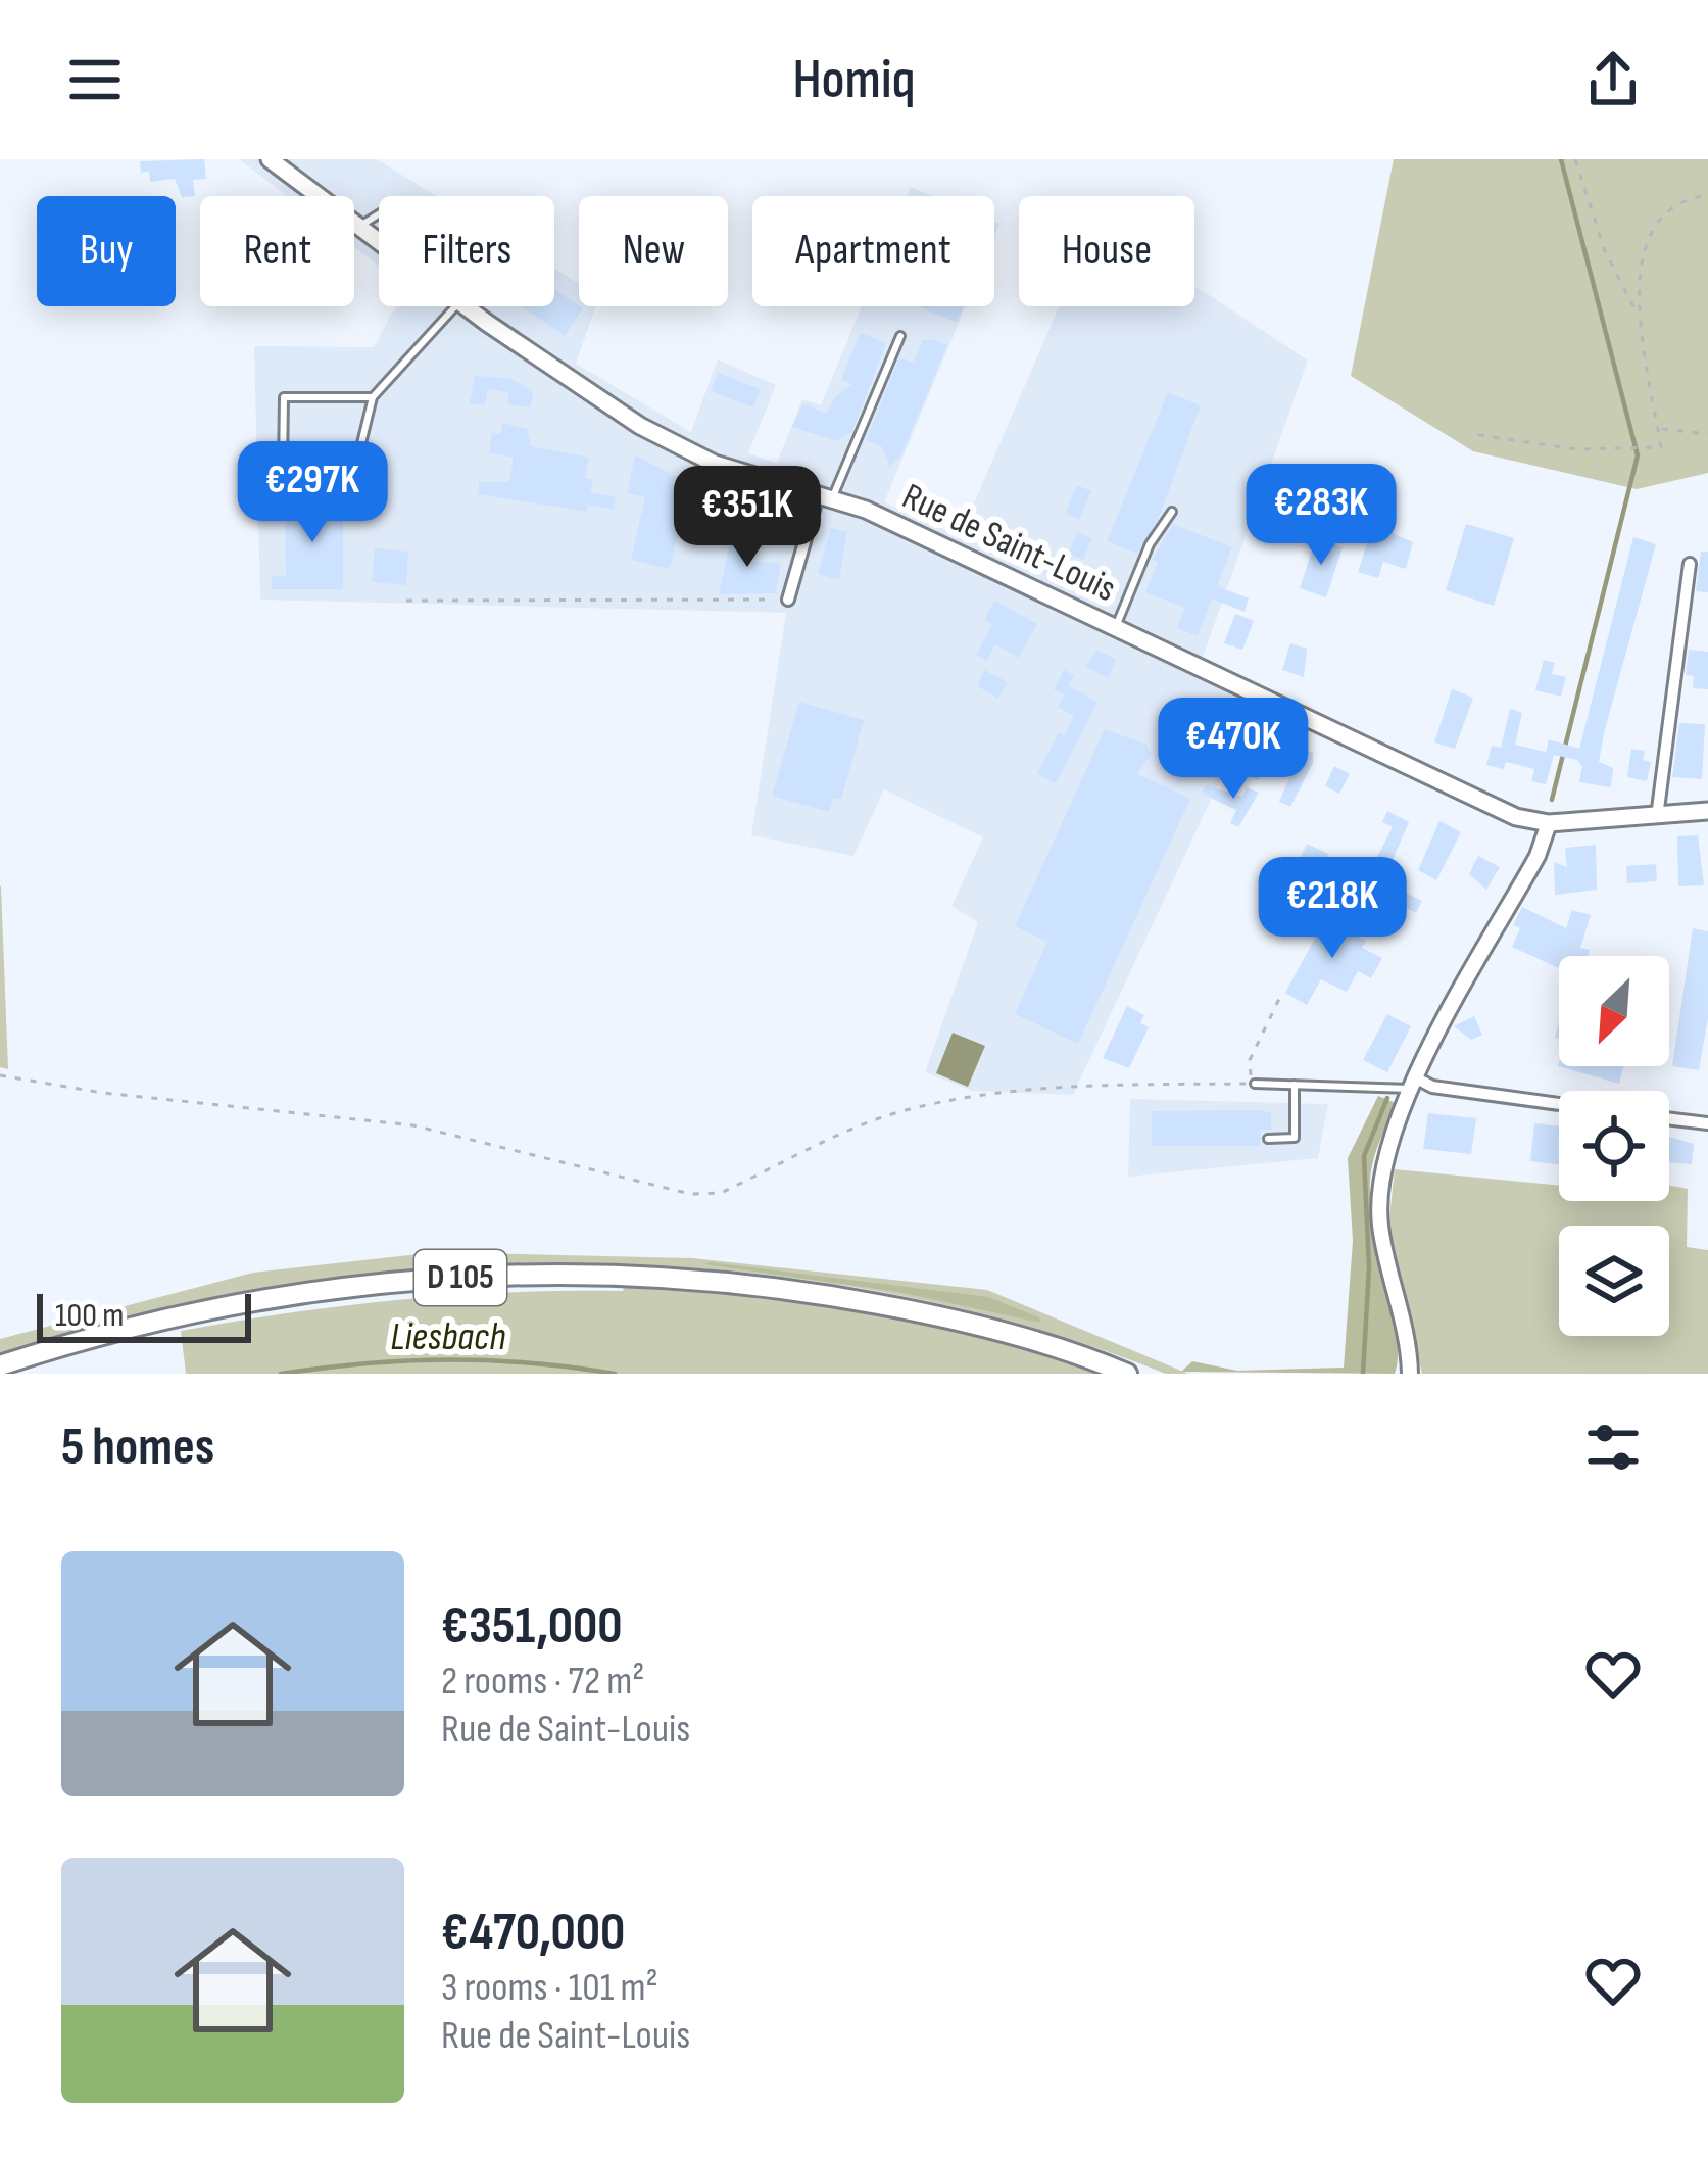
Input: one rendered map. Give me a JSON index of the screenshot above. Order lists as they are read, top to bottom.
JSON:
{
  "streets": {
    "main road": ["Rue de Saint-Louis", "D 105"]
  },
  "water": ["Liesbach"],
  "scale_bar": "100 m",
  "north": "bottom left",
  "page": {
    "header": "Homiq",
    "chip": [
      "Buy",
      "Rent",
      "Filters",
      "New",
      "Apartment",
      "House"
    ],
    "price": [
      "€297K",
      "€283K",
      "€351K",
      "€470K",
      "€218K"
    ],
    "scale": "100 m",
    "heading": "5 homes",
    "list": [
      {
        "name": "€351,000",
        "note": "2 rooms · 72 m² · Rue de Saint-Louis"
      },
      {
        "name": "€470,000",
        "note": "3 rooms · 101 m² · Rue de Saint-Louis"
      }
    ]
  }
}
